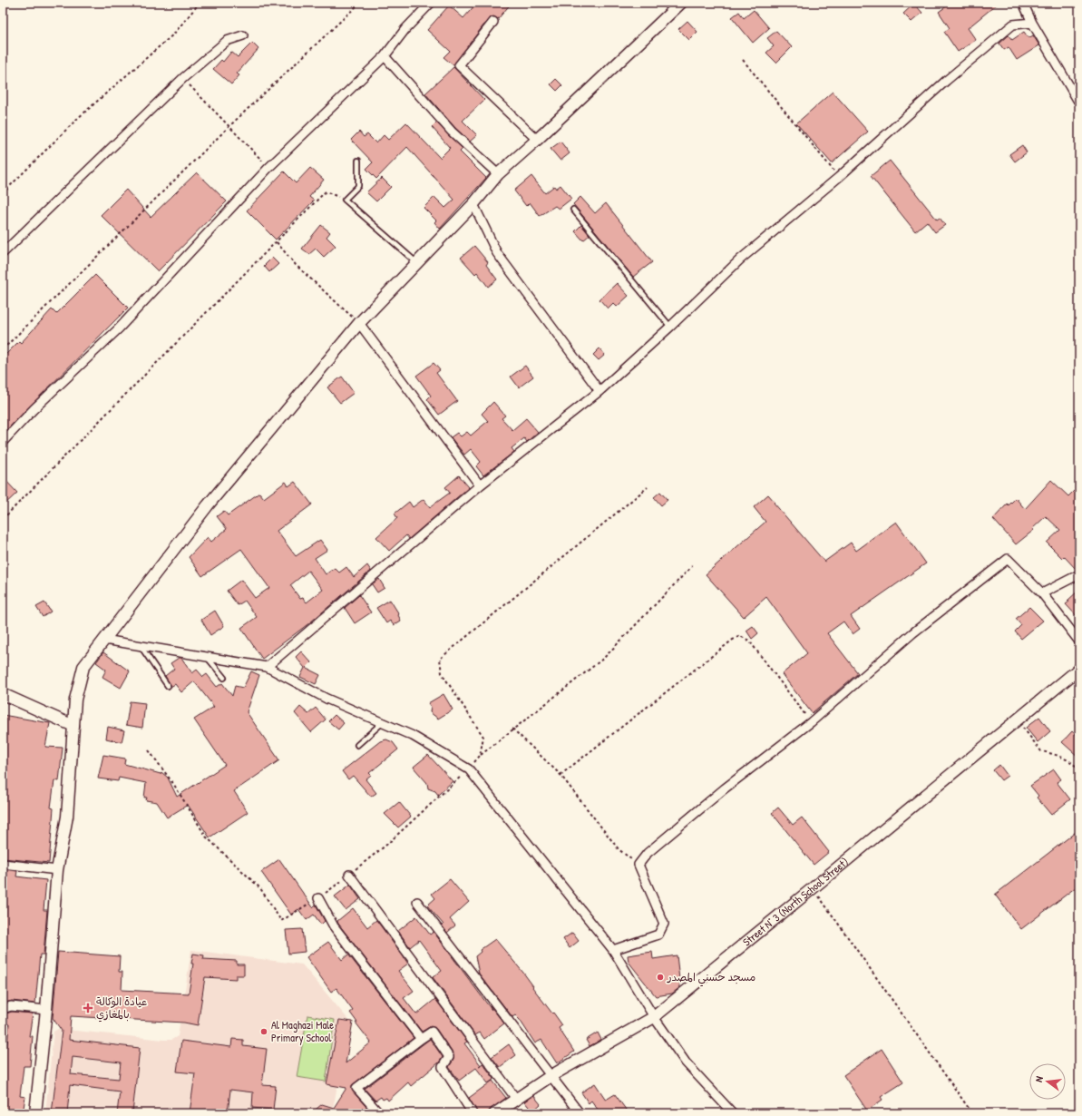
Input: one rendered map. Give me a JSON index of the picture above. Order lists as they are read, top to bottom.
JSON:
{
  "streets": {
    "street": ["Street N° 3 (North School Street)"]
  },
  "places": {
    "other": ["مسجد حسني المصدر", "Al Maghazi Male Primary School"],
    "health": ["عيادة الوكالة بالمغازي"]
  },
  "north": "left"
}
